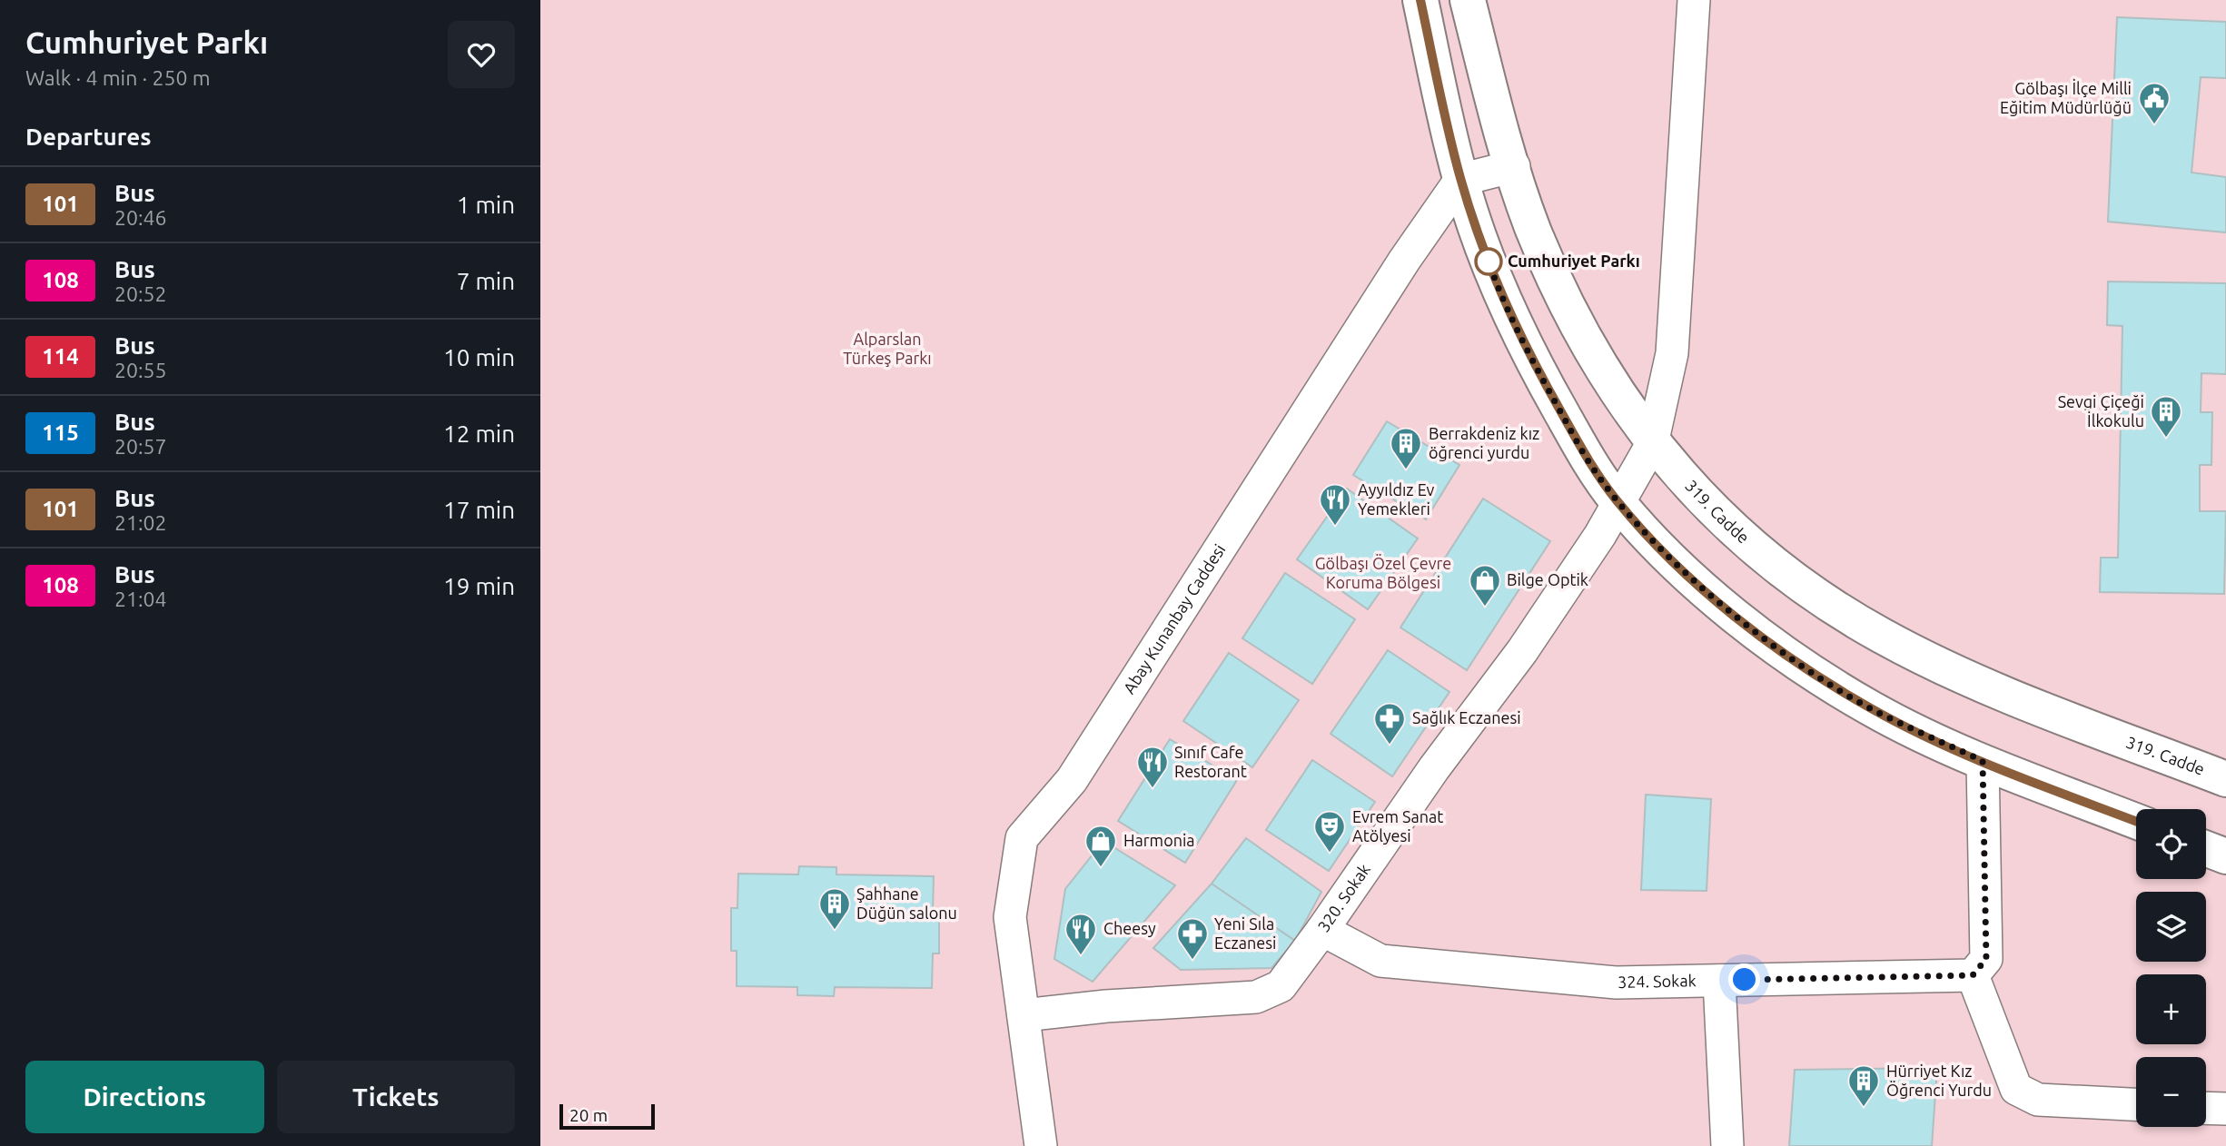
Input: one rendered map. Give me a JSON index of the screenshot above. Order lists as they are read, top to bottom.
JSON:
{
  "streets": {
    "street": [
      "319. Cadde",
      "Abay Kunanbay Caddesi",
      "320. Sokak",
      "324. Sokak"
    ]
  },
  "crossings": [
    ["319. Cadde", "320. Sokak"],
    ["Abay Kunanbay Caddesi", "320. Sokak"],
    ["320. Sokak", "324. Sokak"]
  ],
  "parks": ["Alparslan Türkeş Parkı", "Gölbaşı Özel Çevre Koruma Bölgesi"],
  "places": {
    "public building": ["Gölbaşı İlçe Milli Eğitim Müdürlüğü"],
    "other": ["Cumhuriyet Parkı"],
    "building": [
      "Sevgi Çiçeği İlkokulu",
      "Berrakdeniz kız öğrenci yurdu",
      "Şahhane Düğün salonu",
      "Hürriyet Kız Öğrenci Yurdu"
    ],
    "restaurant": ["Ayyıldız Ev Yemekleri", "Sınıf Cafe Restorant", "Cheesy"],
    "shop": ["Bilge Optik", "Harmonia"],
    "pharmacy": ["Sağlık Eczanesi", "Yeni Sıla Eczanesi"],
    "theatre": ["Evrem Sanat Atölyesi"]
  },
  "lines": ["bus line 101"],
  "scale_bar": "20 m",
  "page": {
    "heading": [
      ["Cumhuriyet Parkı", "Walk · 4 min · 250 m"],
      "Departures"
    ],
    "list": [
      {
        "mark": "101",
        "name": "Bus",
        "note": "20:46",
        "value": "1 min"
      },
      {
        "mark": "108",
        "name": "Bus",
        "note": "20:52",
        "value": "7 min"
      },
      {
        "mark": "114",
        "name": "Bus",
        "note": "20:55",
        "value": "10 min"
      },
      {
        "mark": "115",
        "name": "Bus",
        "note": "20:57",
        "value": "12 min"
      },
      {
        "mark": "101",
        "name": "Bus",
        "note": "21:02",
        "value": "17 min"
      },
      {
        "mark": "108",
        "name": "Bus",
        "note": "21:04",
        "value": "19 min"
      }
    ],
    "map_buttons": ["+", "−"],
    "buttons": ["Directions", "Tickets"],
    "scale": "20 m"
  }
}
